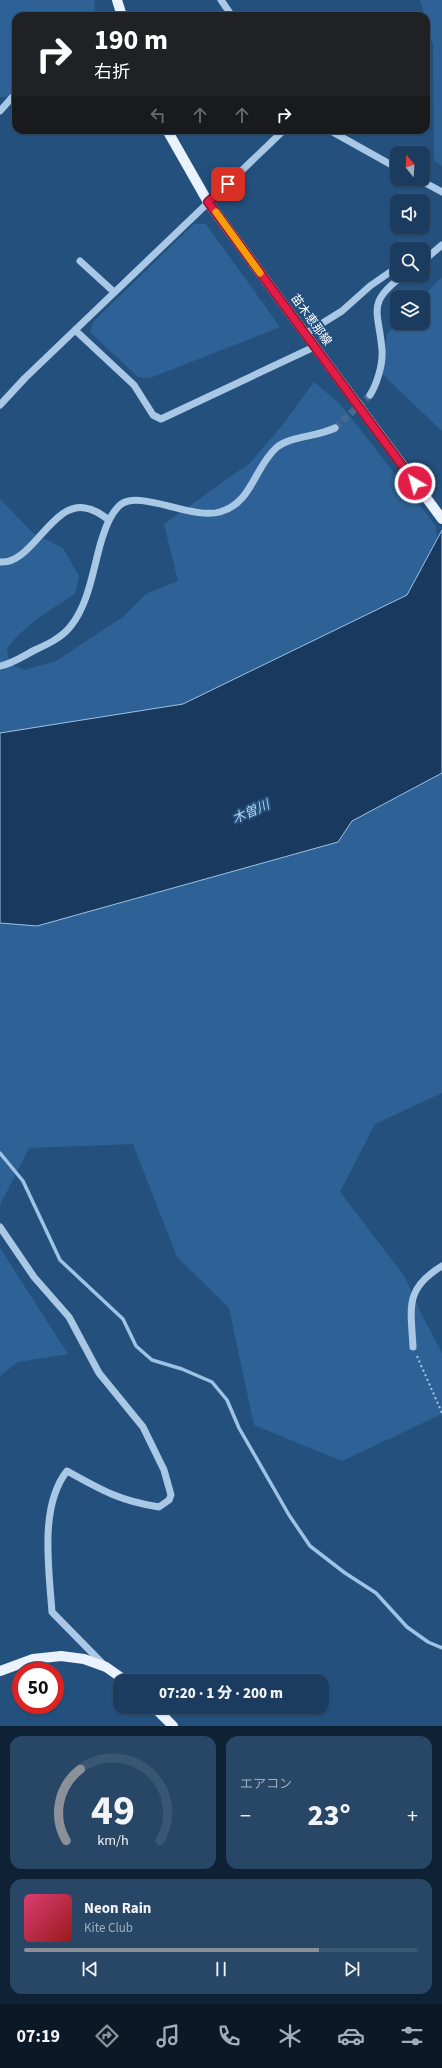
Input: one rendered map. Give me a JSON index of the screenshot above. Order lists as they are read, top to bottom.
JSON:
{
  "streets": {
    "main road": ["苗木恵那線"]
  },
  "water": ["木曽川"],
  "north": "top",
  "page": {
    "turn": ["190 m", "右折"],
    "limit": "50",
    "trip": "07:20 · 1 分 · 200 m",
    "tile": "エアコン",
    "heat": ["−", "23°", "+"],
    "song": ["Neon Rain", "Kite Club"],
    "tabs": "07:19",
    "gauge": ["49", "km/h"]
  }
}
